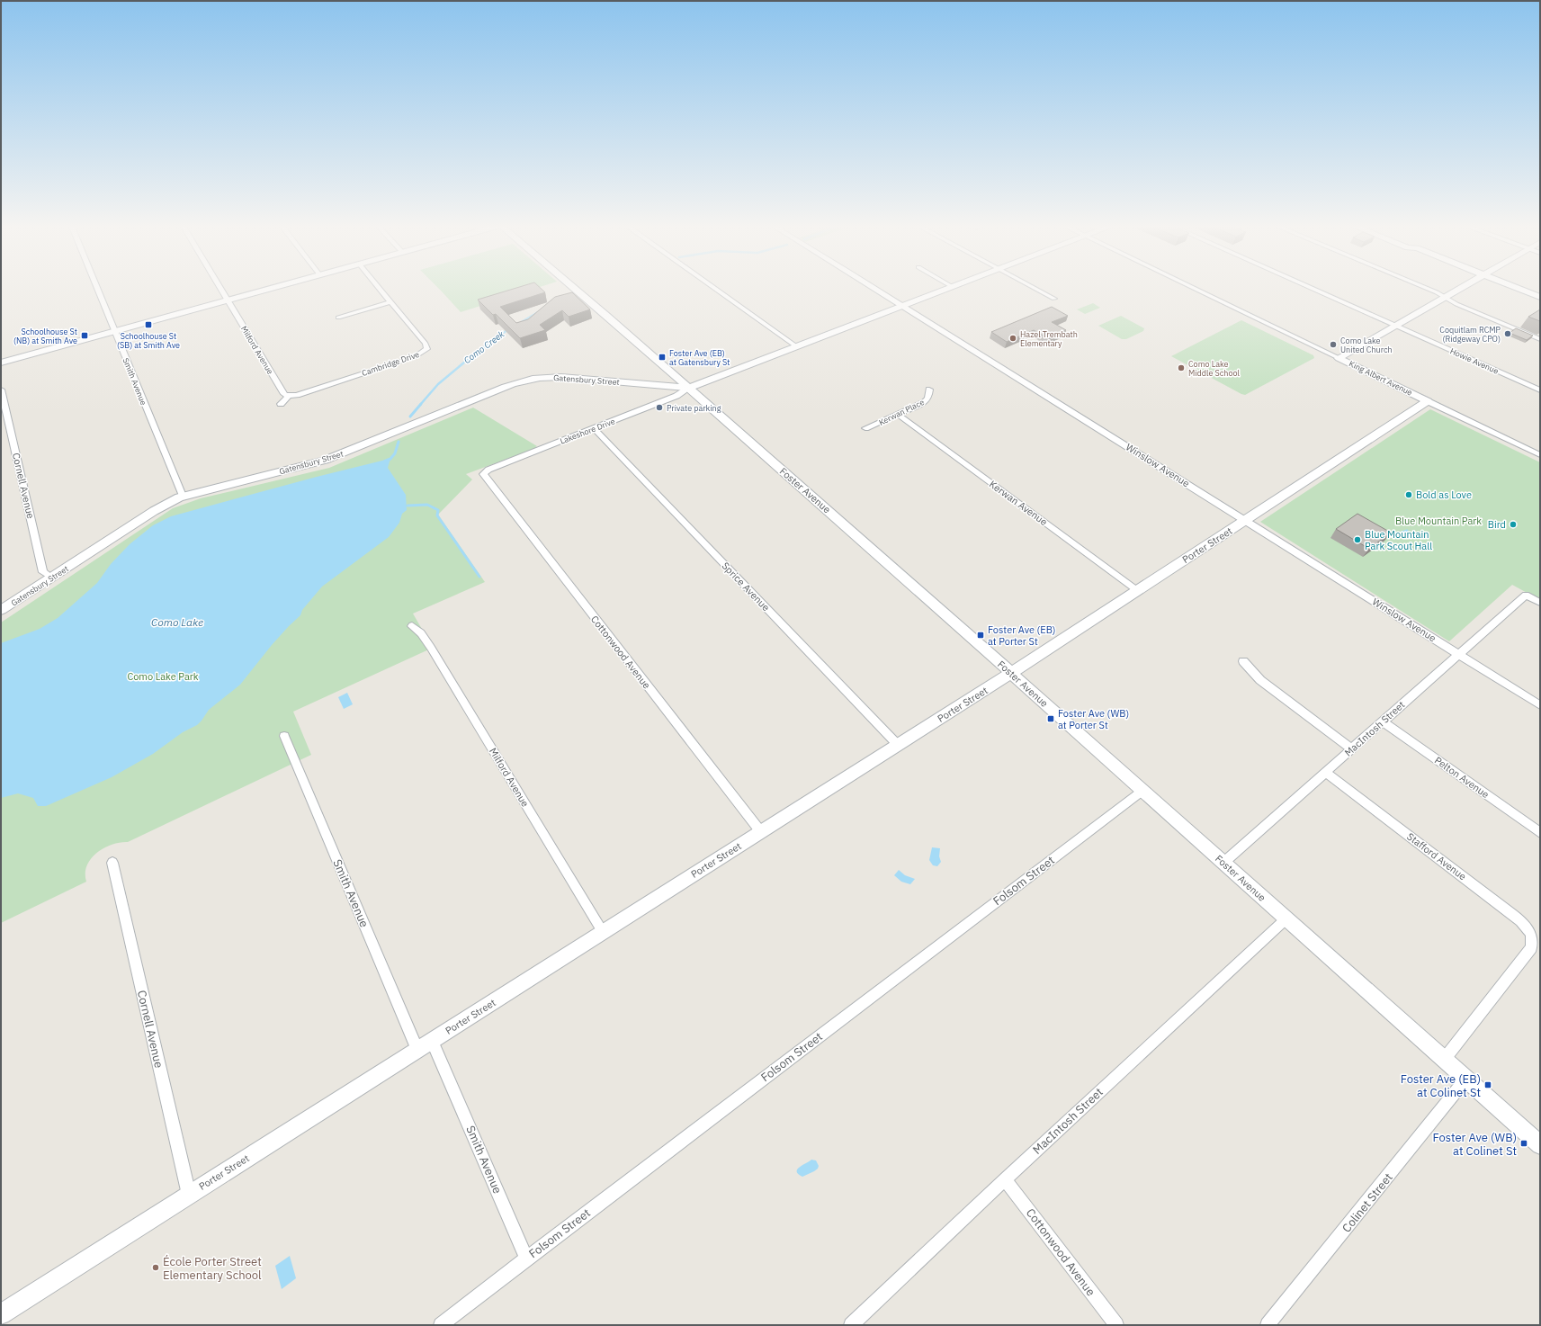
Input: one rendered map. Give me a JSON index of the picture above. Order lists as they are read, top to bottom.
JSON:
{
  "streets": {
    "street": [
      "Milford Avenue",
      "Howie Avenue",
      "Cambridge Drive",
      "King Albert Avenue",
      "Gatensbury Street",
      "Smith Avenue",
      "Kerwan Place",
      "Lakeshore Drive",
      "Winslow Avenue",
      "Cornell Avenue",
      "Foster Avenue",
      "Kerwan Avenue",
      "Porter Street",
      "Sprice Avenue",
      "Cottonwood Avenue",
      "MacIntosh Street",
      "Pelton Avenue",
      "Stafford Avenue",
      "Folsom Street",
      "Colinet Street"
    ]
  },
  "crossings": [
    ["Milford Avenue", "Cambridge Drive"],
    ["Milford Avenue", "Porter Street"],
    ["King Albert Avenue", "Porter Street"],
    ["Gatensbury Street", "Smith Avenue"],
    ["Gatensbury Street", "Lakeshore Drive"],
    ["Gatensbury Street", "Winslow Avenue"],
    ["Gatensbury Street", "Cornell Avenue"],
    ["Gatensbury Street", "Foster Avenue"],
    ["Smith Avenue", "Porter Street"],
    ["Smith Avenue", "Folsom Street"],
    ["Kerwan Place", "Kerwan Avenue"],
    ["Lakeshore Drive", "Foster Avenue"],
    ["Lakeshore Drive", "Sprice Avenue"],
    ["Lakeshore Drive", "Cottonwood Avenue"],
    ["Winslow Avenue", "Porter Street"],
    ["Winslow Avenue", "MacIntosh Street"],
    ["Cornell Avenue", "Porter Street"],
    ["Foster Avenue", "Porter Street"],
    ["Foster Avenue", "MacIntosh Street"],
    ["Foster Avenue", "Stafford Avenue"],
    ["Foster Avenue", "Folsom Street"],
    ["Foster Avenue", "Colinet Street"],
    ["Kerwan Avenue", "Porter Street"],
    ["Porter Street", "Sprice Avenue"],
    ["Porter Street", "Cottonwood Avenue"],
    ["Cottonwood Avenue", "MacIntosh Street"],
    ["MacIntosh Street", "Pelton Avenue"],
    ["MacIntosh Street", "Stafford Avenue"]
  ],
  "water": ["Como Creek", "Como Lake"],
  "parks": ["Blue Mountain Park", "Como Lake Park"],
  "places": {
    "transit": [
      "Schoolhouse St (SB) at Smith Ave",
      "Schoolhouse St (NB) at Smith Ave",
      "Foster Ave (EB) at Gatensbury St",
      "Foster Ave (EB) at Porter St",
      "Foster Ave (WB) at Porter St",
      "Foster Ave (EB) at Colinet St",
      "Foster Ave (WB) at Colinet St"
    ],
    "other": [
      "Coquitlam RCMP (Ridgeway CPO)",
      "Hazel Trembath Elementary",
      "Como Lake United Church",
      "Como Lake Middle School",
      "Private parking",
      "Bold as Love",
      "Bird",
      "Blue Mountain Park Scout Hall",
      "École Porter Street Elementary School"
    ]
  }
}
